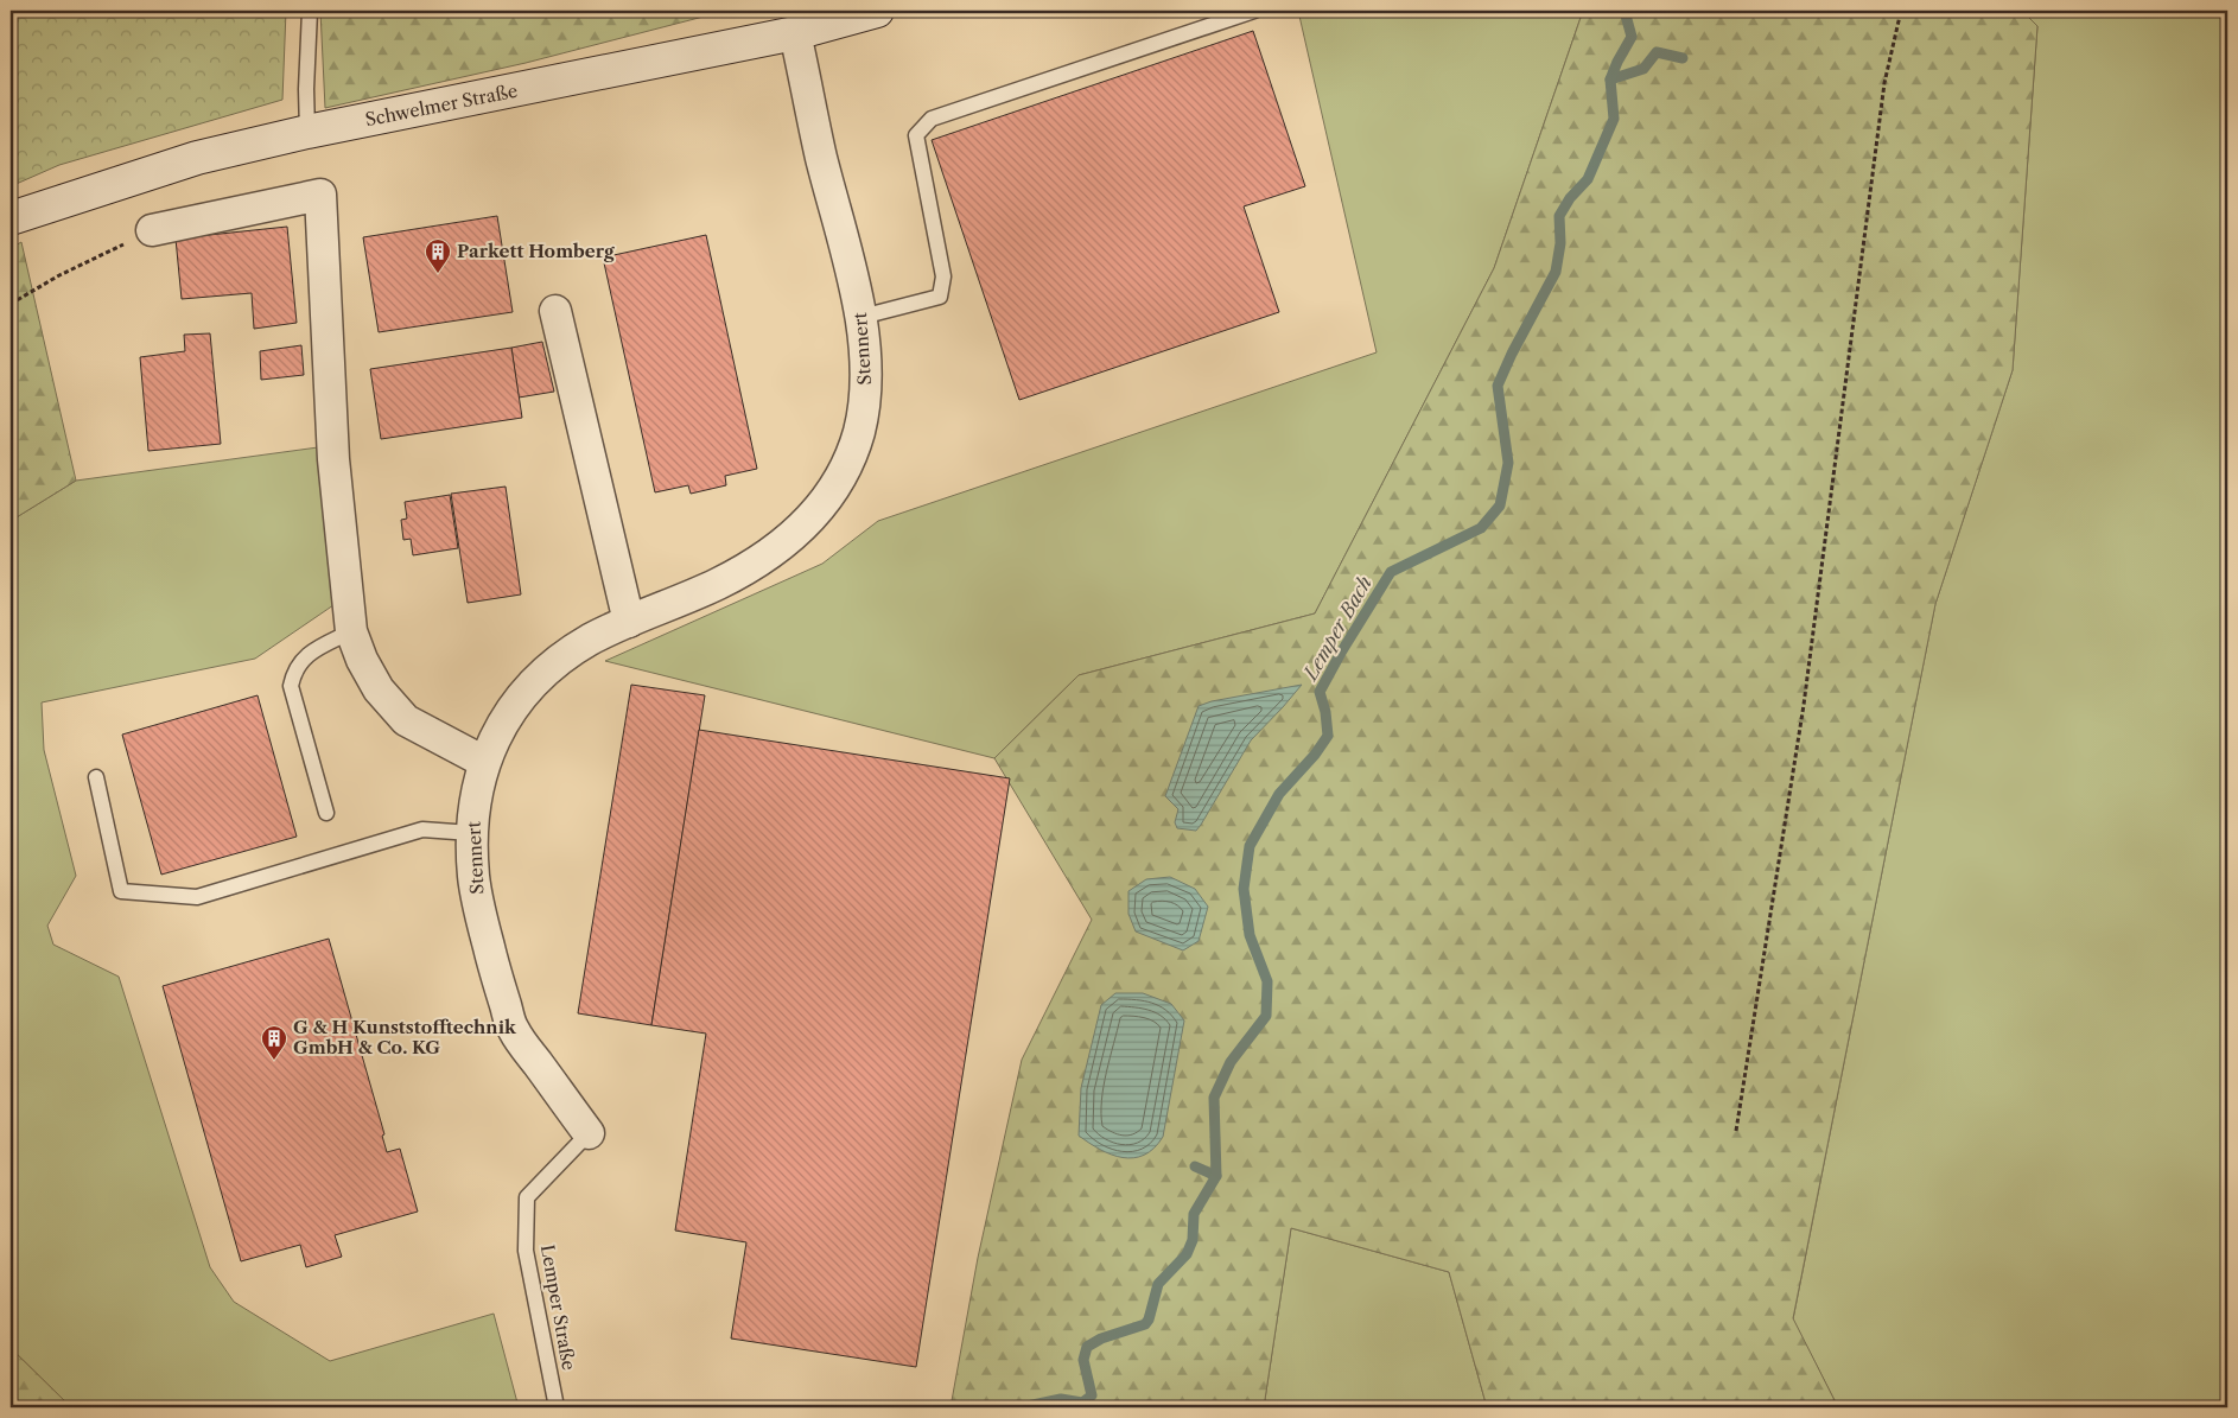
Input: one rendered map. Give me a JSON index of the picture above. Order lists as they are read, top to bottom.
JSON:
{
  "streets": {
    "main road": ["Schwelmer Straße"],
    "street": ["Stennert"],
    "lane": ["Lemper Straße"]
  },
  "crossings": [
    ["Schwelmer Straße", "Stennert"],
    ["Stennert", "Lemper Straße"]
  ],
  "water": ["Lemper Bach"],
  "places": {
    "building": ["Parkett Homberg", "G & H Kunststofftechnik GmbH & Co. KG"]
  }
}
